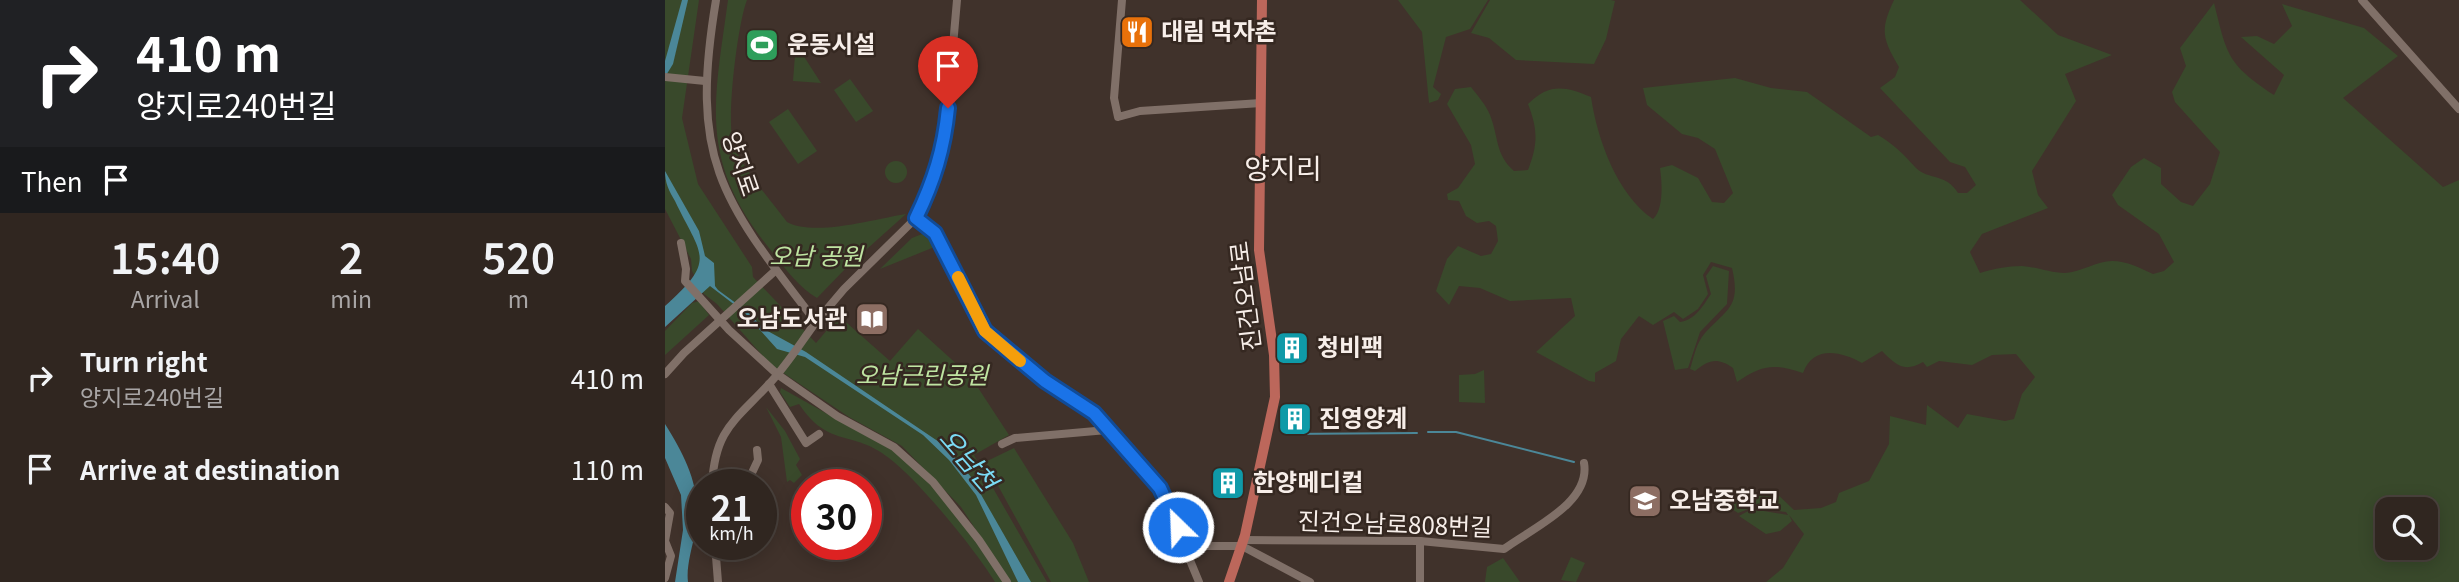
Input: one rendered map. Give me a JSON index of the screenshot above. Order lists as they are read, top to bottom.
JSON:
{
  "streets": {
    "main road": ["진건오남로"],
    "street": ["양지로", "진건오남로808번길"]
  },
  "crossings": [
    ["진건오남로", "진건오남로808번길"]
  ],
  "districts": ["양지리"],
  "water": ["오남천"],
  "parks": ["오남 공원", "오남근린공원"],
  "places": {
    "restaurant": ["대림 먹자촌"],
    "sports": ["운동시설"],
    "library": ["오남도서관"],
    "building": ["청비팩", "진영양계", "한양메디컬"],
    "school or university": ["오남중학교"]
  },
  "page": {
    "turn": ["410 m", "양지로240번길"],
    "then": "Then",
    "eta": [
      "15:40",
      "Arrival",
      "2",
      "min",
      "520",
      "m"
    ],
    "list": [
      {
        "name": "Turn right",
        "note": "양지로240번길",
        "value": "410 m"
      },
      {
        "name": "Arrive at destination",
        "value": "110 m"
      }
    ],
    "speed": "21 km/h",
    "limit": "30"
  }
}
